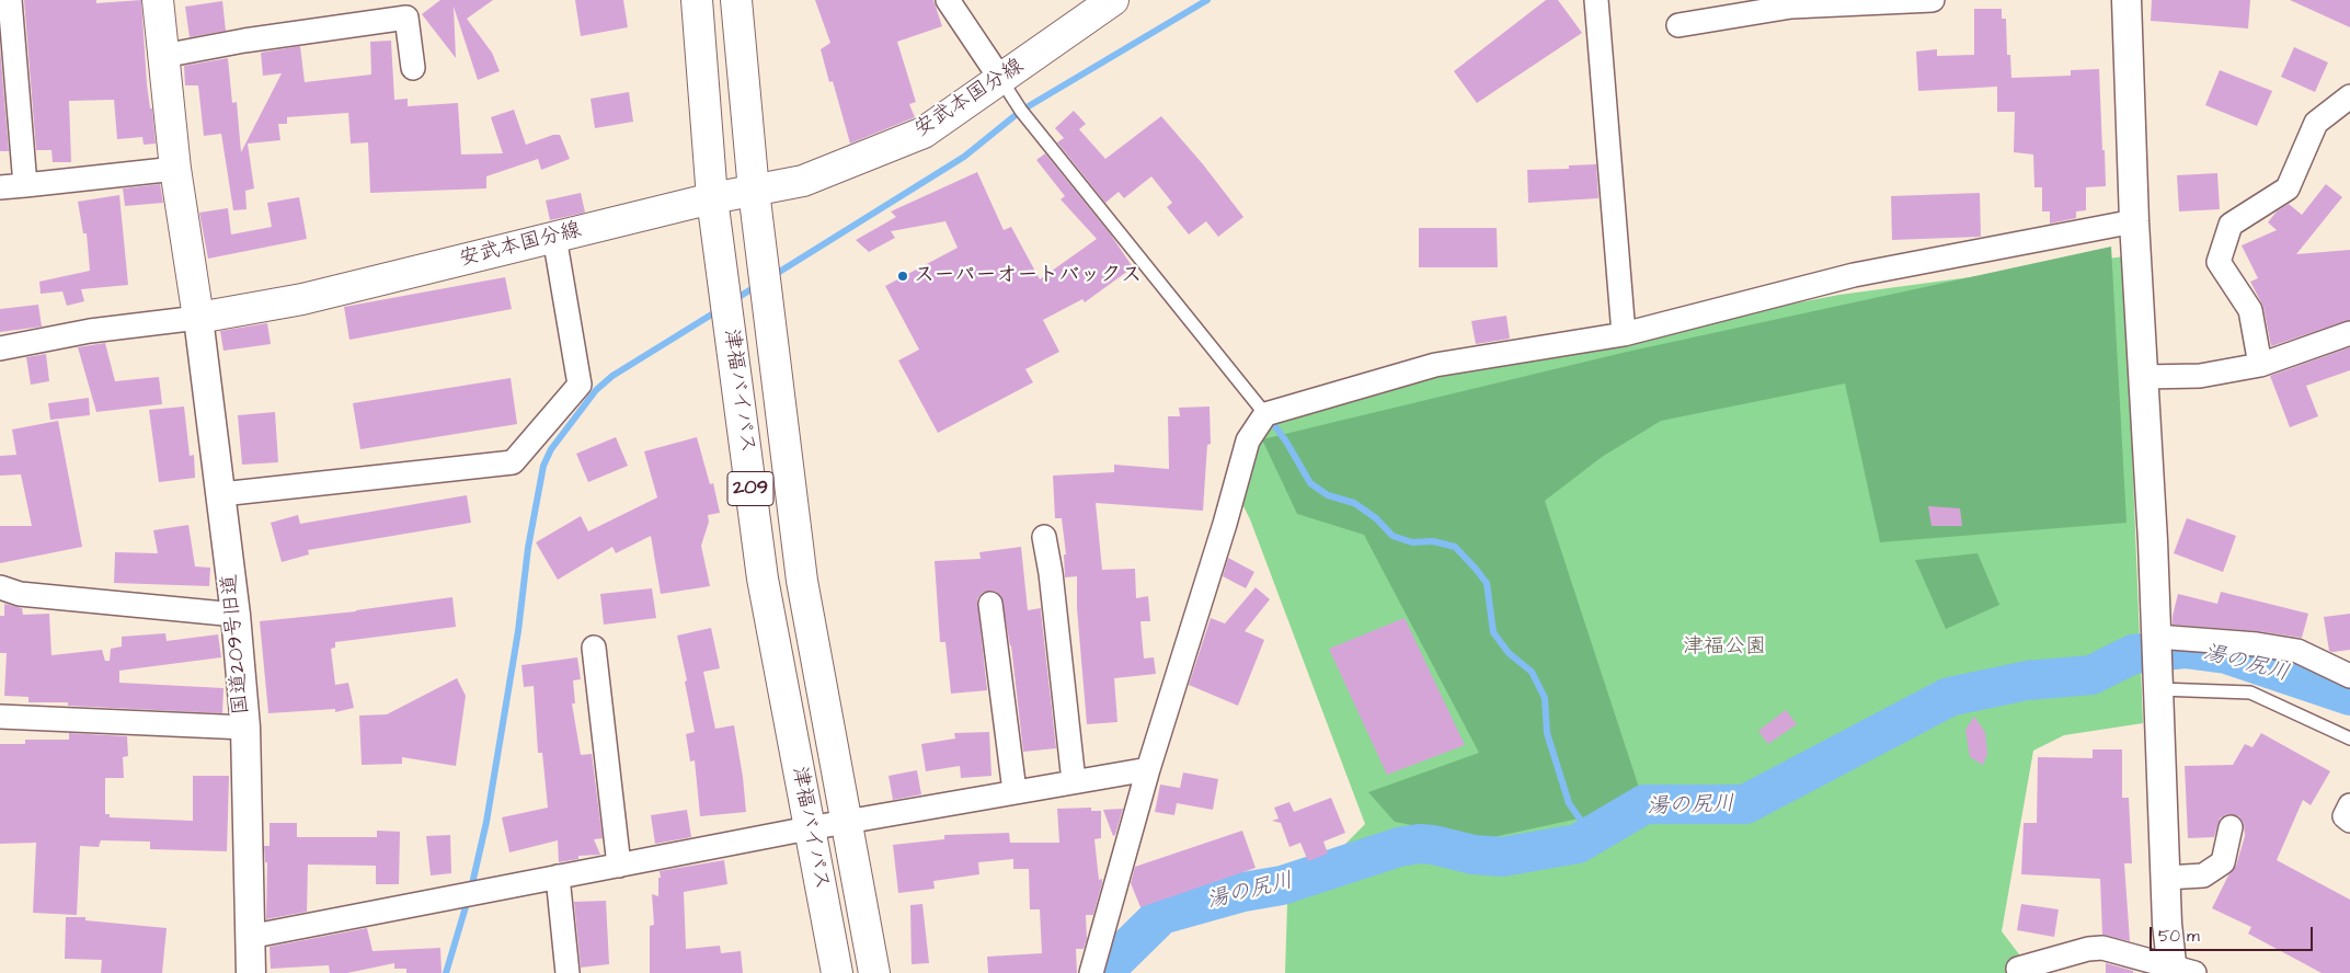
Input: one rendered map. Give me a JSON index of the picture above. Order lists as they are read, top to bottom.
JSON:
{
  "streets": {
    "main road": ["安武本国分線", "津福バイパス", "209"],
    "street": ["国道209号旧道"]
  },
  "crossings": [
    ["安武本国分線", "津福バイパス"],
    ["安武本国分線", "国道209号旧道"]
  ],
  "water": ["湯の尻川"],
  "parks": ["津福公園"],
  "places": ["スーパーオートバックス"],
  "scale_bar": "50 m"
}
